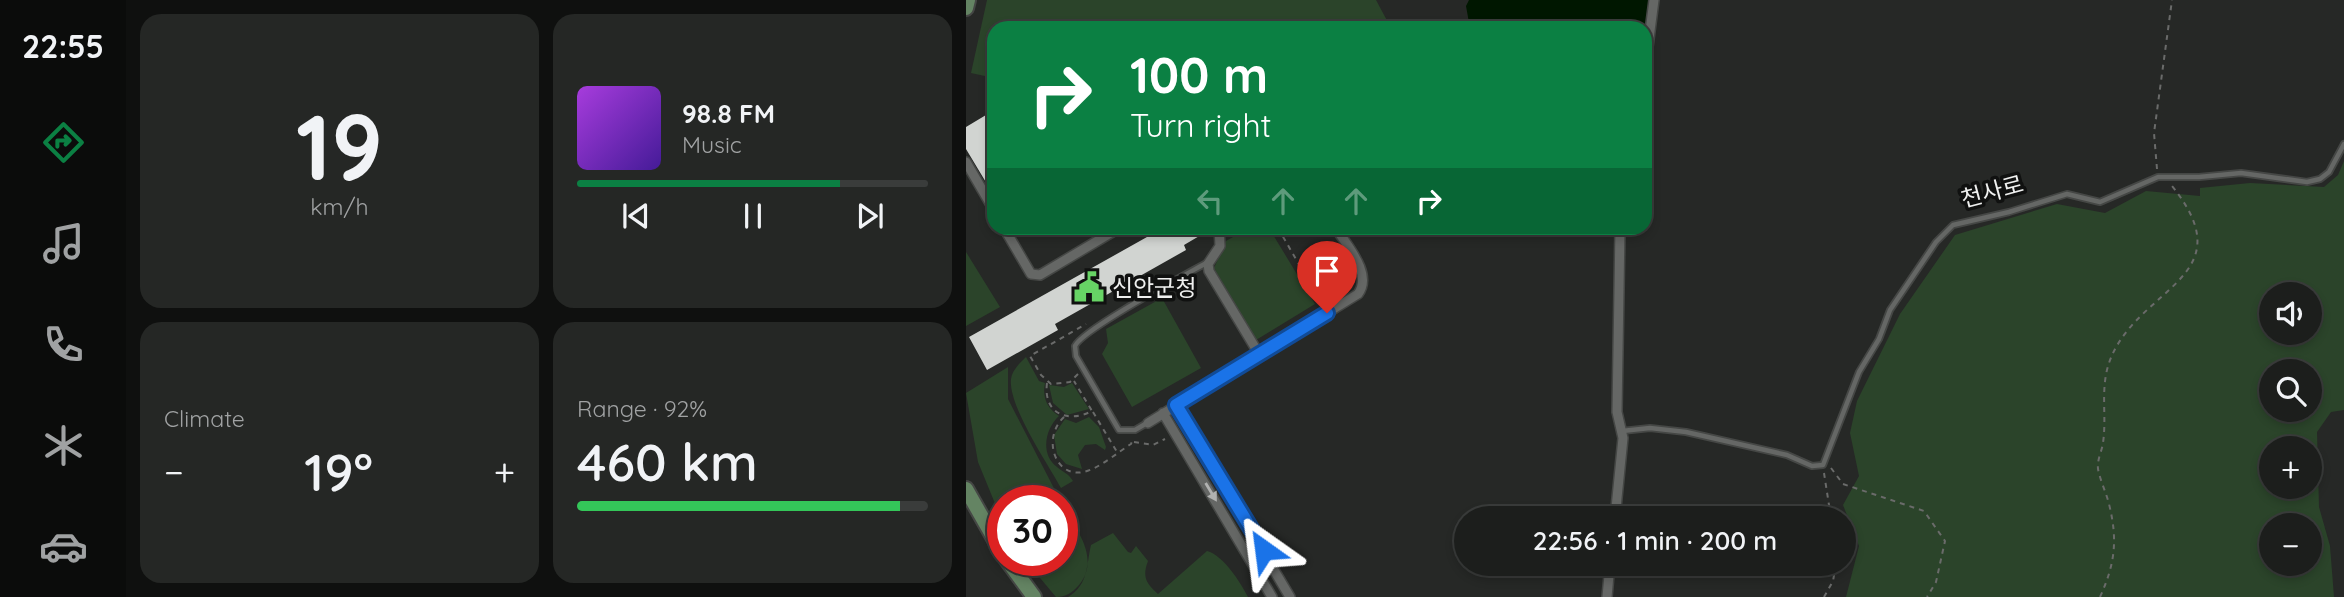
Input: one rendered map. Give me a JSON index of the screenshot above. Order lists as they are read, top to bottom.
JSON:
{
  "streets": {
    "lane": ["천사로"]
  },
  "places": {
    "public building": ["신안군청"]
  },
  "page": {
    "tabs": "22:55",
    "tile": [
      ["19", "km/h"],
      "Climate",
      ["Range · 92%", "460 km"]
    ],
    "turn": ["100 m", "Turn right"],
    "song": ["98.8 FM", "Music"],
    "map_buttons": ["+", "−"],
    "heat": ["−", "19°", "+"],
    "limit": "30",
    "trip": "22:56 · 1 min · 200 m"
  }
}
